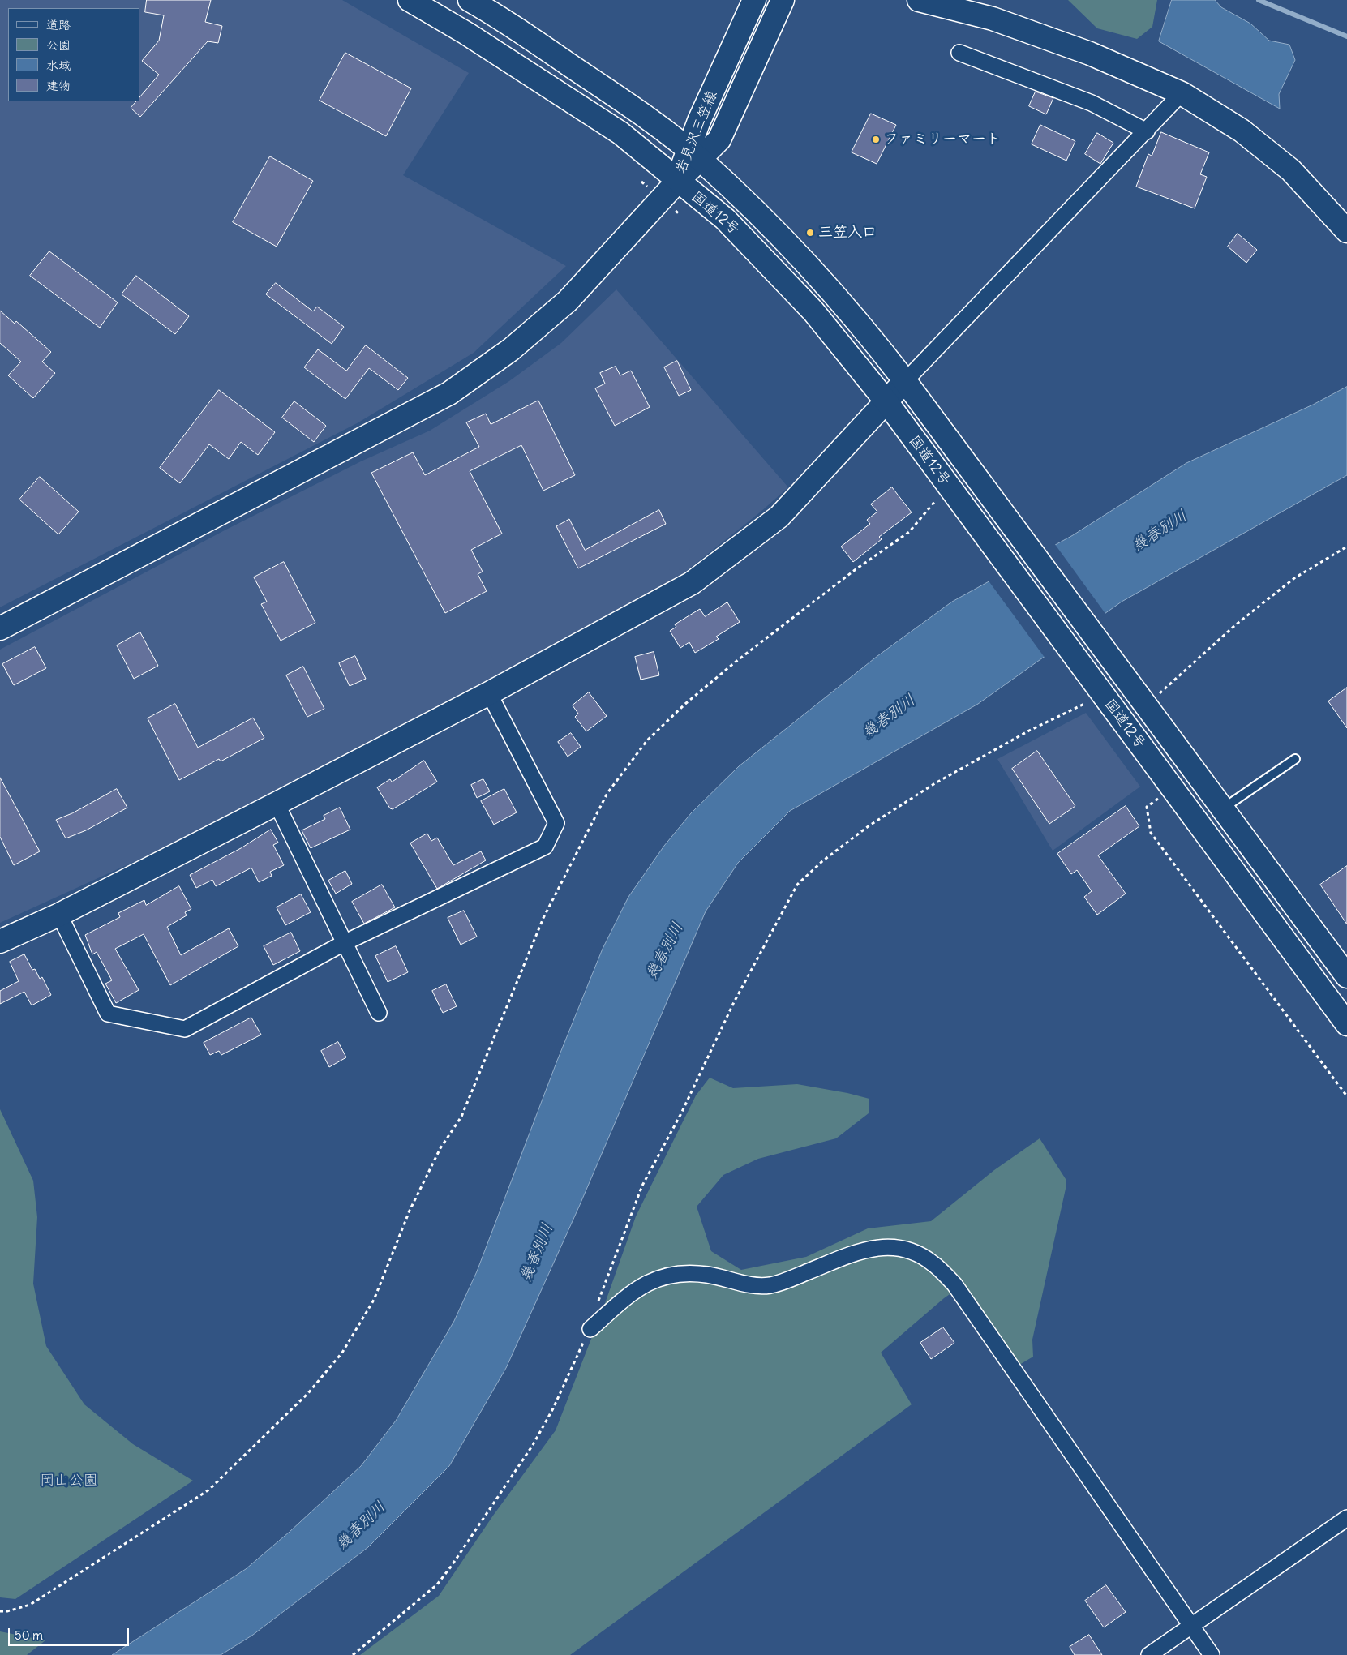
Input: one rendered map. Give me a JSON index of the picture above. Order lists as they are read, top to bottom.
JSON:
{
  "streets": {
    "main road": ["岩見沢三笠線", "国道12号"]
  },
  "crossings": [
    ["岩見沢三笠線", "国道12号"]
  ],
  "water": ["幾春別川"],
  "parks": ["岡山公園"],
  "places": ["ファミリーマート", "三笠入口"],
  "legend": [
    "道路",
    "公園",
    "水域",
    "建物"
  ],
  "scale_bar": "50 m"
}
